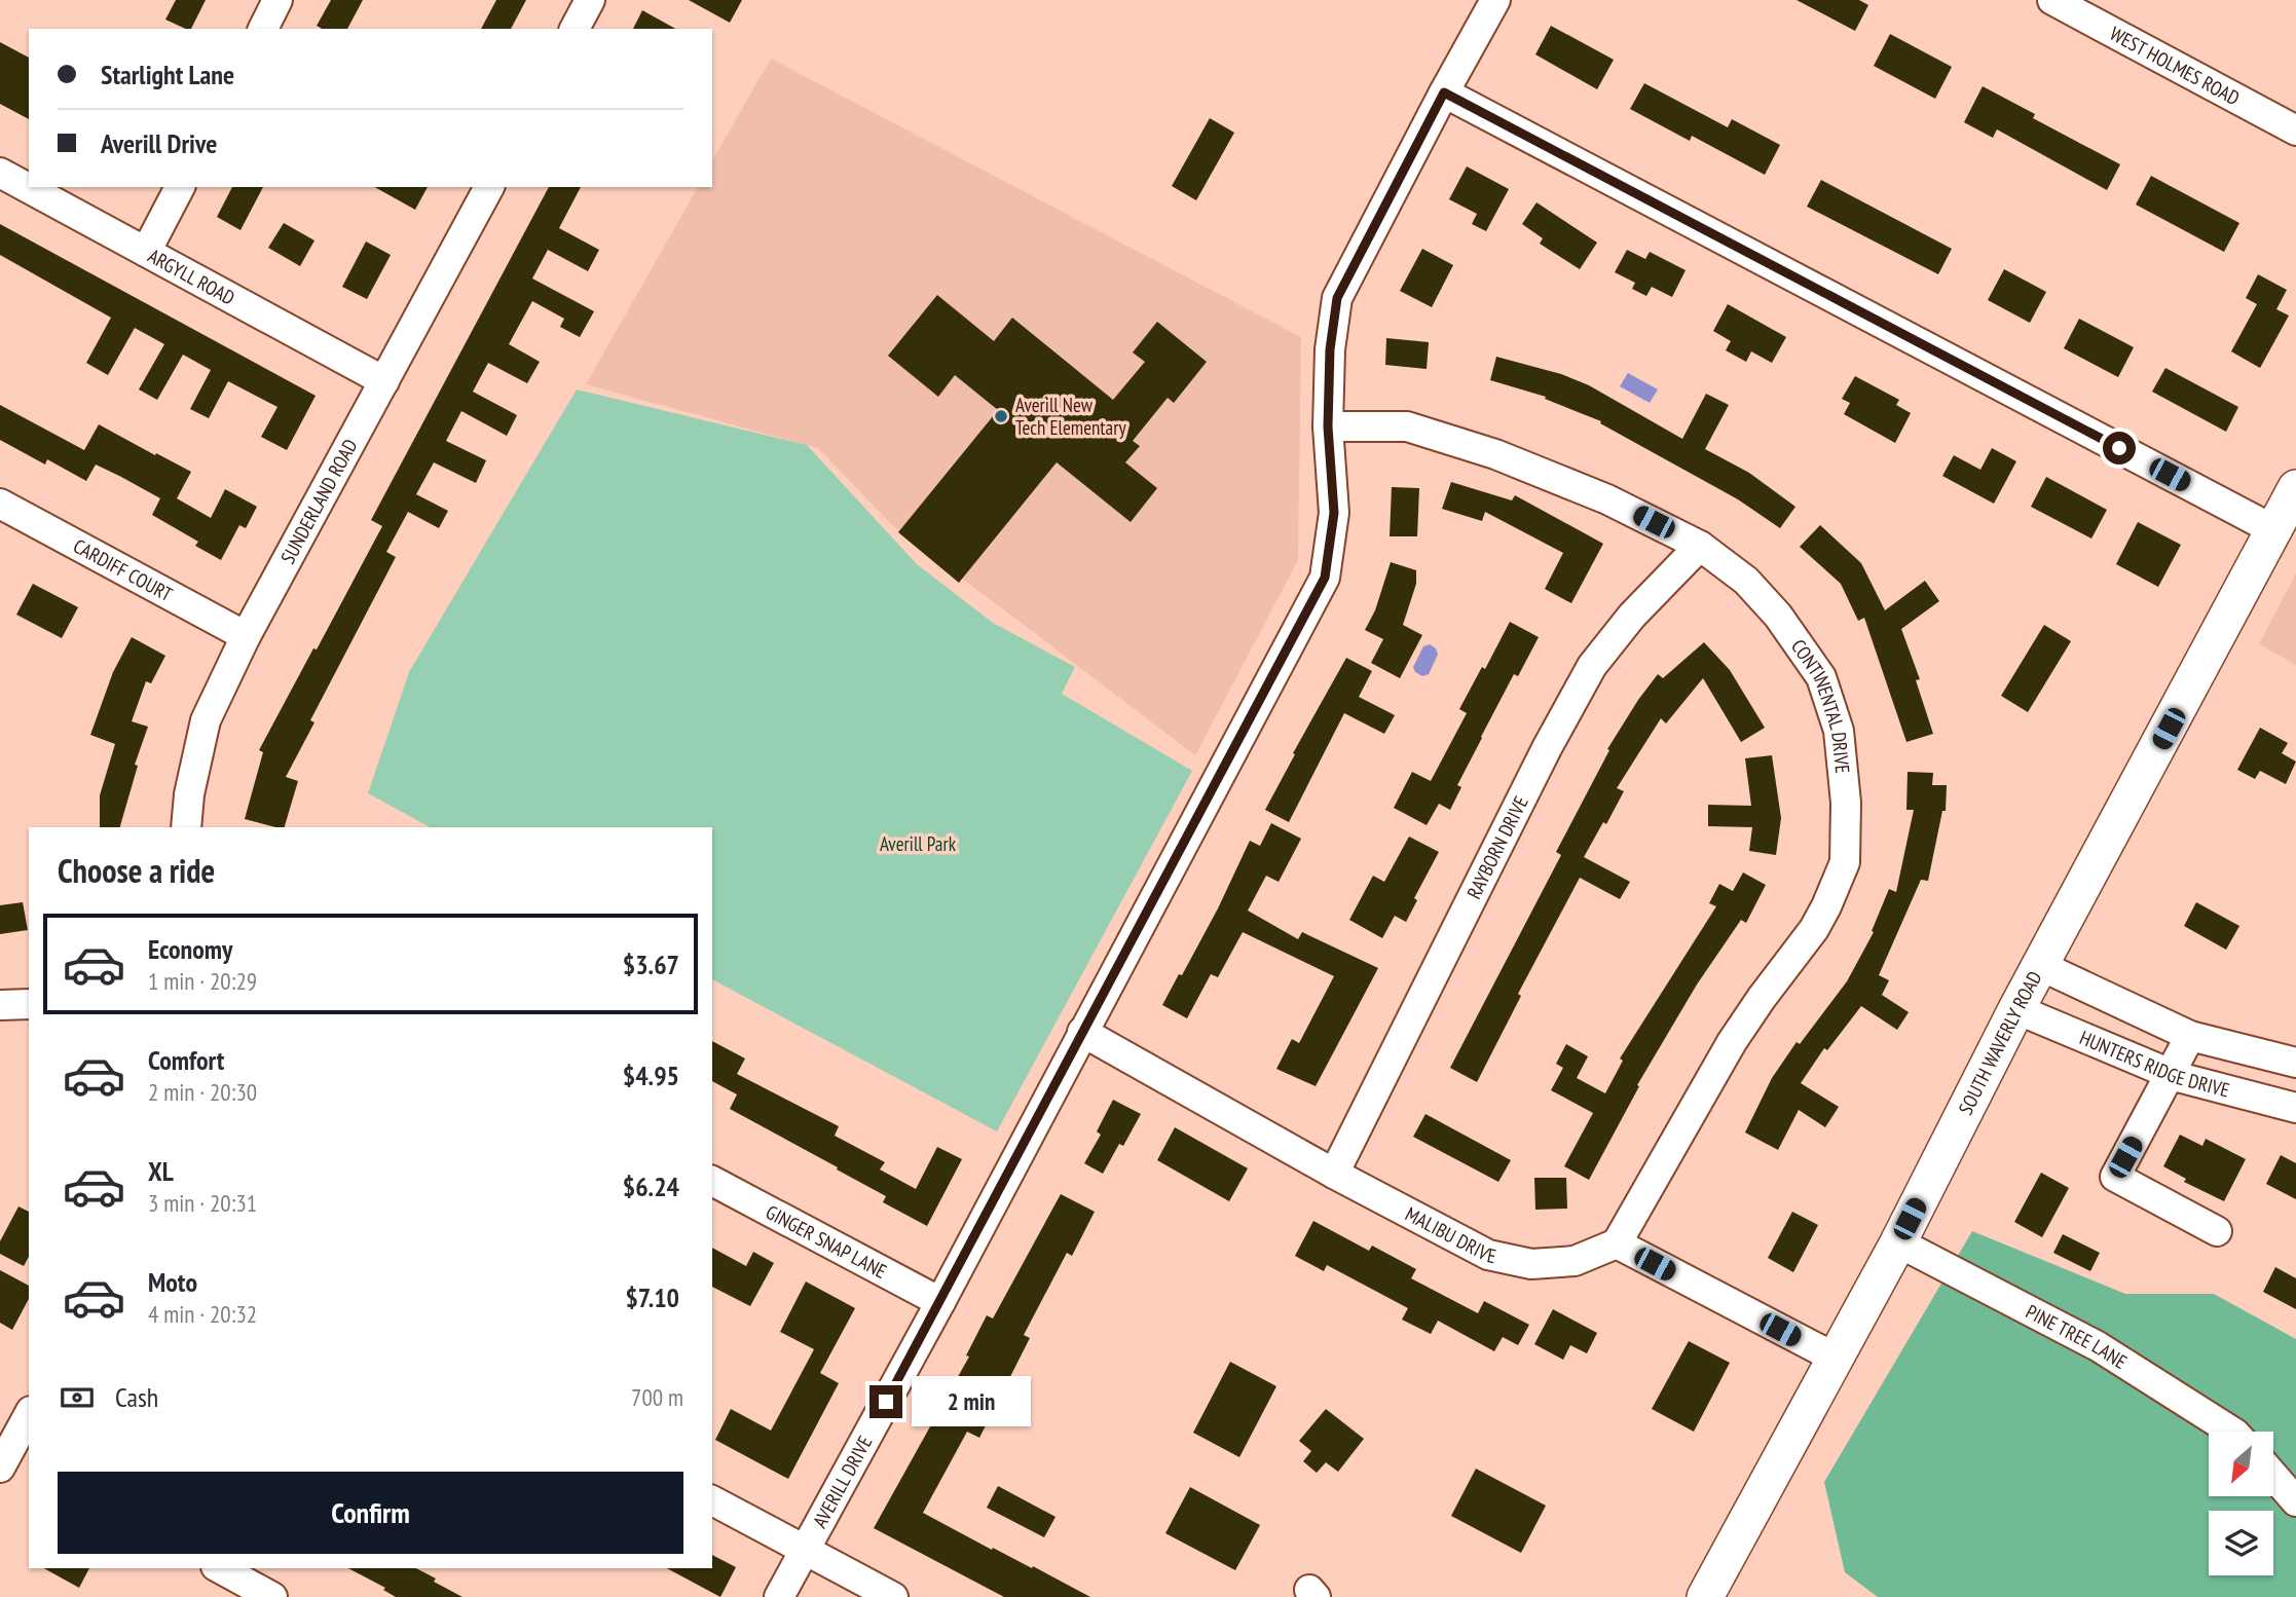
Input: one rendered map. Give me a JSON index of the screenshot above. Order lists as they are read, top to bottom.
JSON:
{
  "streets": {
    "main road": ["SOUTH WAVERLY ROAD"],
    "street": [
      "WEST HOLMES ROAD",
      "ARGYLL ROAD",
      "SUNDERLAND ROAD",
      "CARDIFF COURT",
      "CONTINENTAL DRIVE",
      "RAYBORN DRIVE",
      "HUNTERS RIDGE DRIVE",
      "MALIBU DRIVE",
      "GINGER SNAP LANE",
      "PINE TREE LANE",
      "AVERILL DRIVE"
    ]
  },
  "crossings": [
    ["ARGYLL ROAD", "SUNDERLAND ROAD"],
    ["SUNDERLAND ROAD", "CARDIFF COURT"],
    ["CONTINENTAL DRIVE", "RAYBORN DRIVE"],
    ["CONTINENTAL DRIVE", "MALIBU DRIVE"],
    ["CONTINENTAL DRIVE", "AVERILL DRIVE"],
    ["RAYBORN DRIVE", "MALIBU DRIVE"],
    ["SOUTH WAVERLY ROAD", "HUNTERS RIDGE DRIVE"],
    ["SOUTH WAVERLY ROAD", "PINE TREE LANE"],
    ["MALIBU DRIVE", "AVERILL DRIVE"],
    ["GINGER SNAP LANE", "AVERILL DRIVE"]
  ],
  "parks": ["Averill Park"],
  "places": ["Averill New Tech Elementary"],
  "north": "bottom left",
  "page": {
    "banner": ["Starlight Lane", "Averill Drive"],
    "heading": "Choose a ride",
    "list": [
      {
        "name": "Economy",
        "note": "1 min · 20:29",
        "value": "$3.67"
      },
      {
        "name": "Comfort",
        "note": "2 min · 20:30",
        "value": "$4.95"
      },
      {
        "name": "XL",
        "note": "3 min · 20:31",
        "value": "$6.24"
      },
      {
        "name": "Moto",
        "note": "4 min · 20:32",
        "value": "$7.10"
      }
    ],
    "pay": ["Cash", "700 m"],
    "bubble": "2 min",
    "buttons": "Confirm"
  }
}
